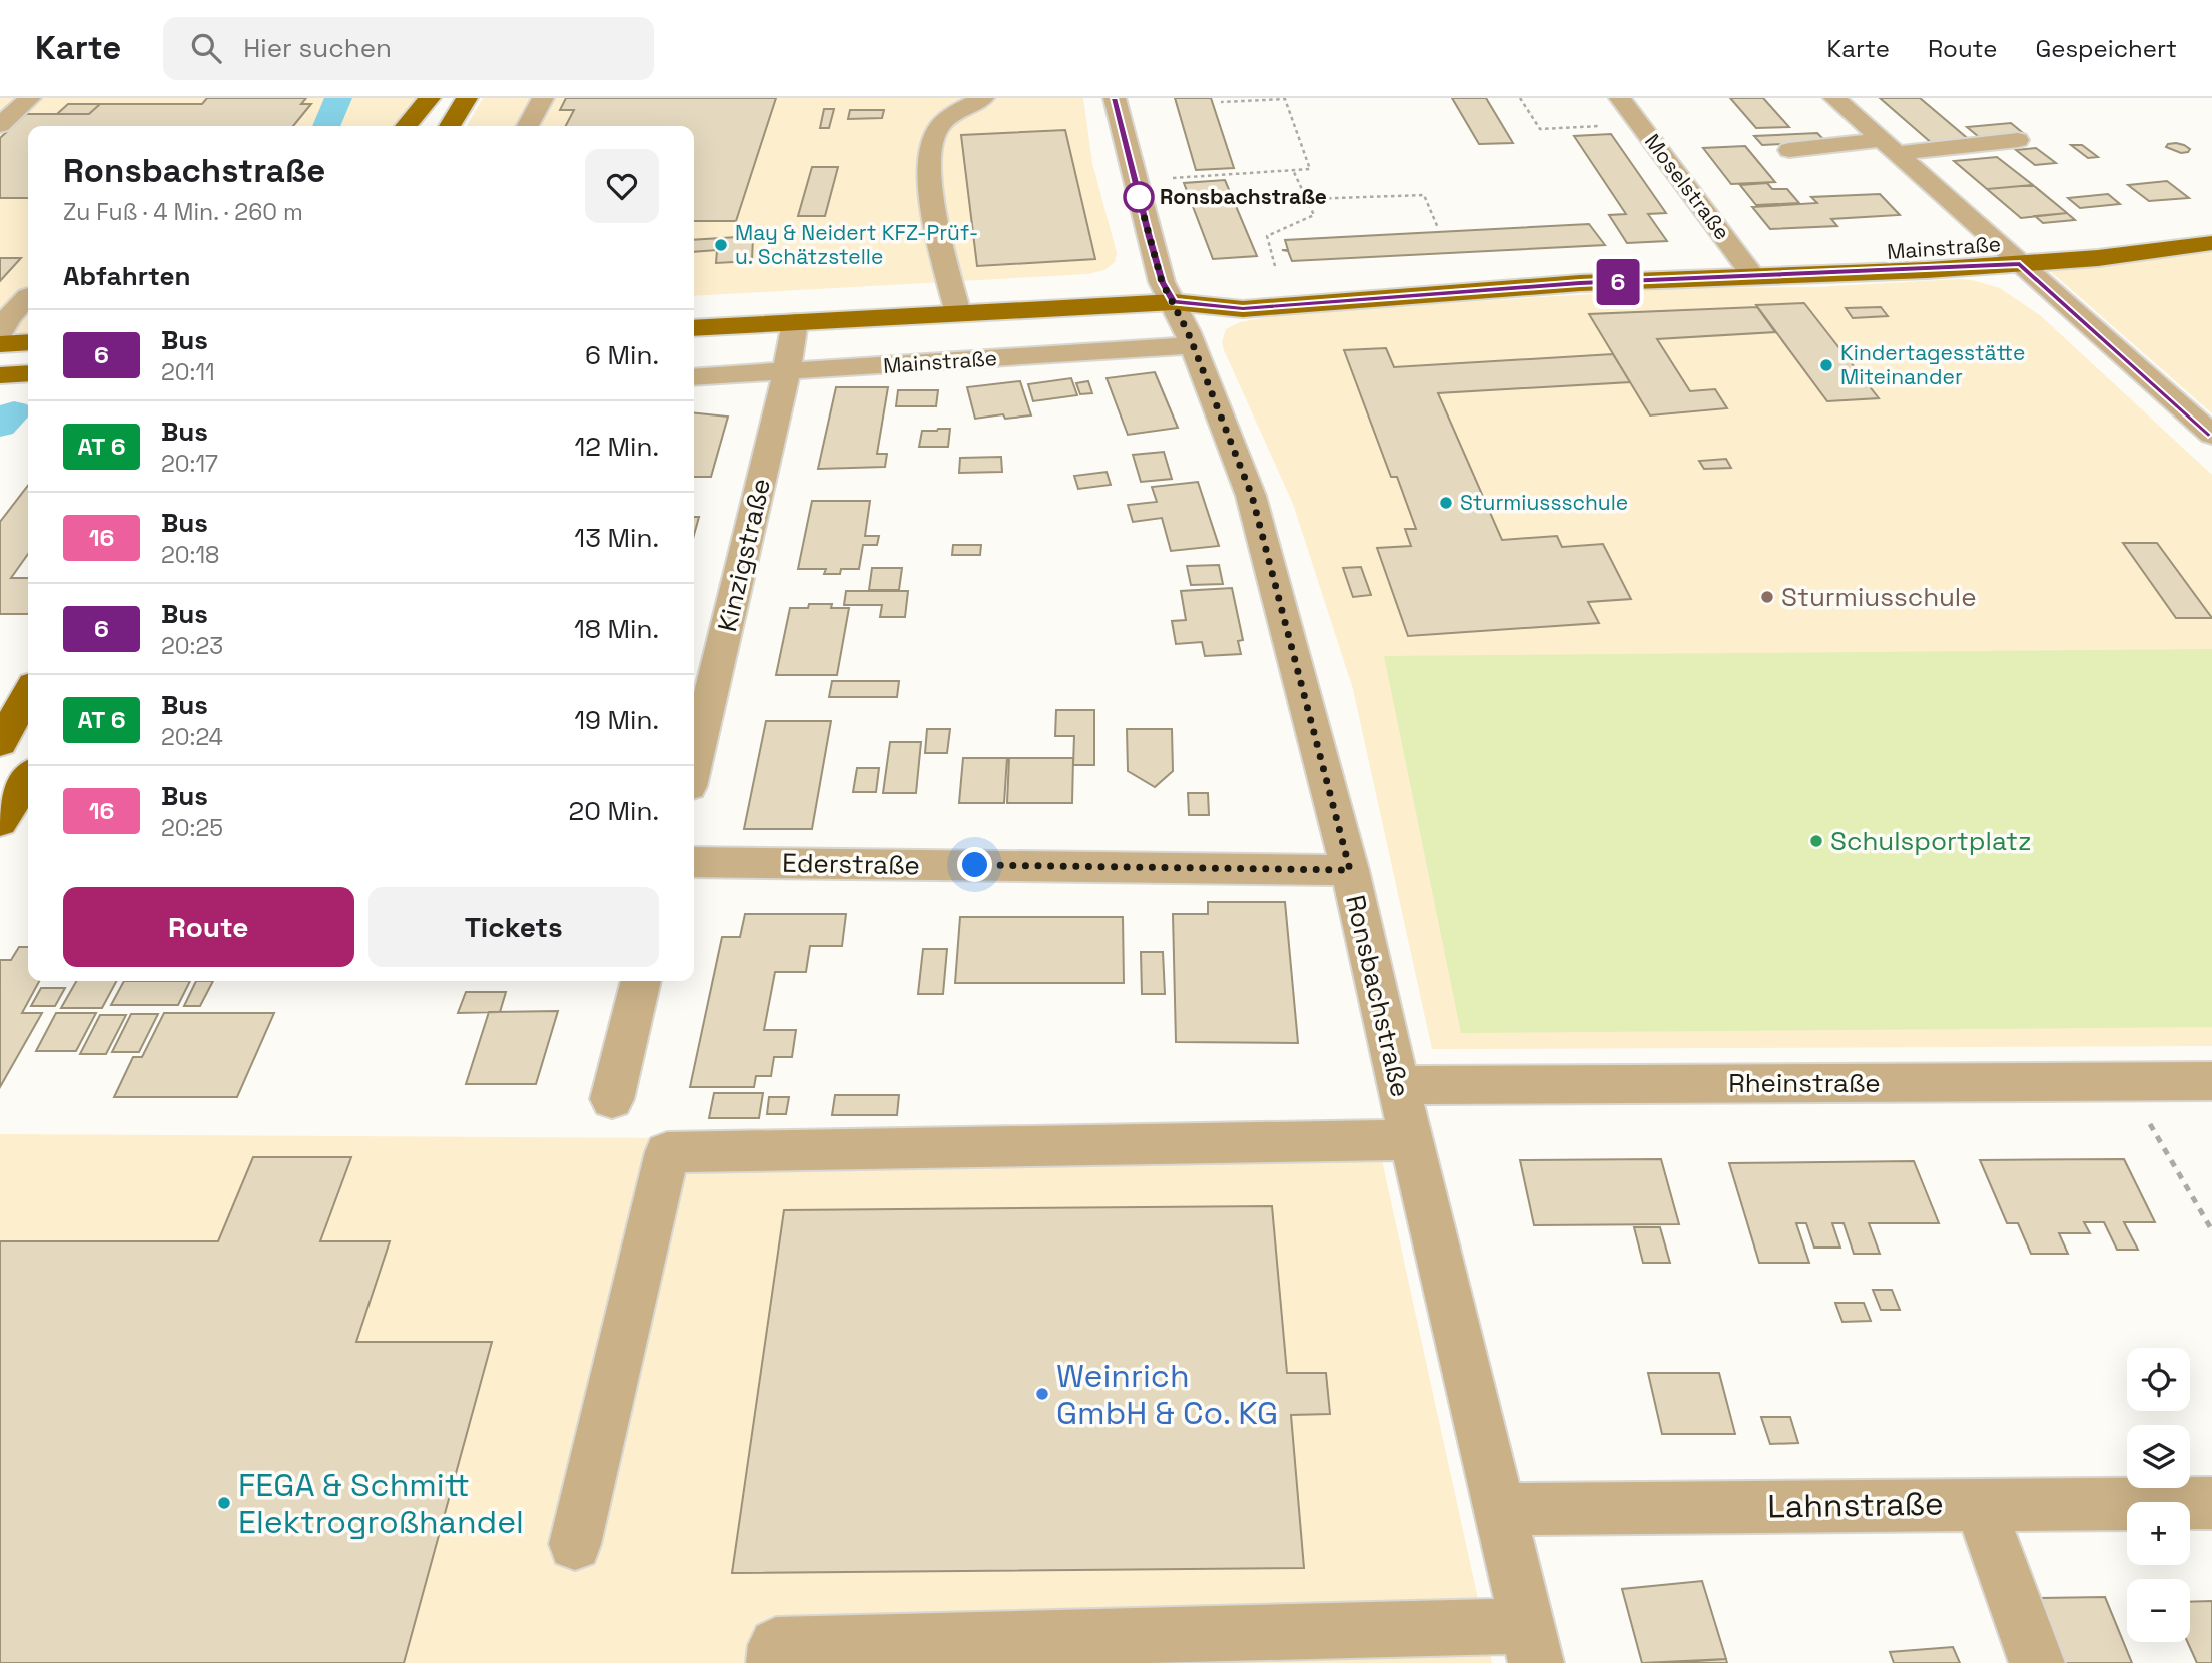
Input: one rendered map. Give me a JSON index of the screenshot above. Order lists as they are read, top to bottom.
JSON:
{
  "streets": {
    "main road": ["Mainstraße"],
    "street": [
      "Moselstraße",
      "Kinzigstraße",
      "Ederstraße",
      "Ronsbachstraße",
      "Rheinstraße",
      "Lahnstraße"
    ]
  },
  "crossings": [
    ["Moselstraße", "Mainstraße"],
    ["Mainstraße", "Kinzigstraße"],
    ["Mainstraße", "Ronsbachstraße"],
    ["Ederstraße", "Ronsbachstraße"],
    ["Ronsbachstraße", "Rheinstraße"],
    ["Ronsbachstraße", "Lahnstraße"]
  ],
  "places": [
    "Ronsbachstraße",
    "May & Neidert KFZ-Prüf- u. Schätzstelle",
    "Kindertagesstätte Miteinander",
    "Sturmiussschule",
    "Sturmiusschule",
    "Schulsportplatz",
    "Weinrich GmbH & Co. KG",
    "FEGA & Schmitt Elektrogroßhandel"
  ],
  "lines": ["bus line 6"],
  "page": {
    "header": "Karte",
    "search": "Hier suchen",
    "nav": ["Karte", "Route", "Gespeichert"],
    "on_map": "6",
    "heading": [
      ["Ronsbachstraße", "Zu Fuß · 4 Min. · 260 m"],
      "Abfahrten"
    ],
    "list": [
      {
        "mark": "6",
        "name": "Bus",
        "note": "20:11",
        "value": "6 Min."
      },
      {
        "mark": "AT 6",
        "name": "Bus",
        "note": "20:17",
        "value": "12 Min."
      },
      {
        "mark": "16",
        "name": "Bus",
        "note": "20:18",
        "value": "13 Min."
      },
      {
        "mark": "6",
        "name": "Bus",
        "note": "20:23",
        "value": "18 Min."
      },
      {
        "mark": "AT 6",
        "name": "Bus",
        "note": "20:24",
        "value": "19 Min."
      },
      {
        "mark": "16",
        "name": "Bus",
        "note": "20:25",
        "value": "20 Min."
      }
    ],
    "buttons": ["Route", "Tickets"],
    "map_buttons": ["+", "−"]
  }
}
